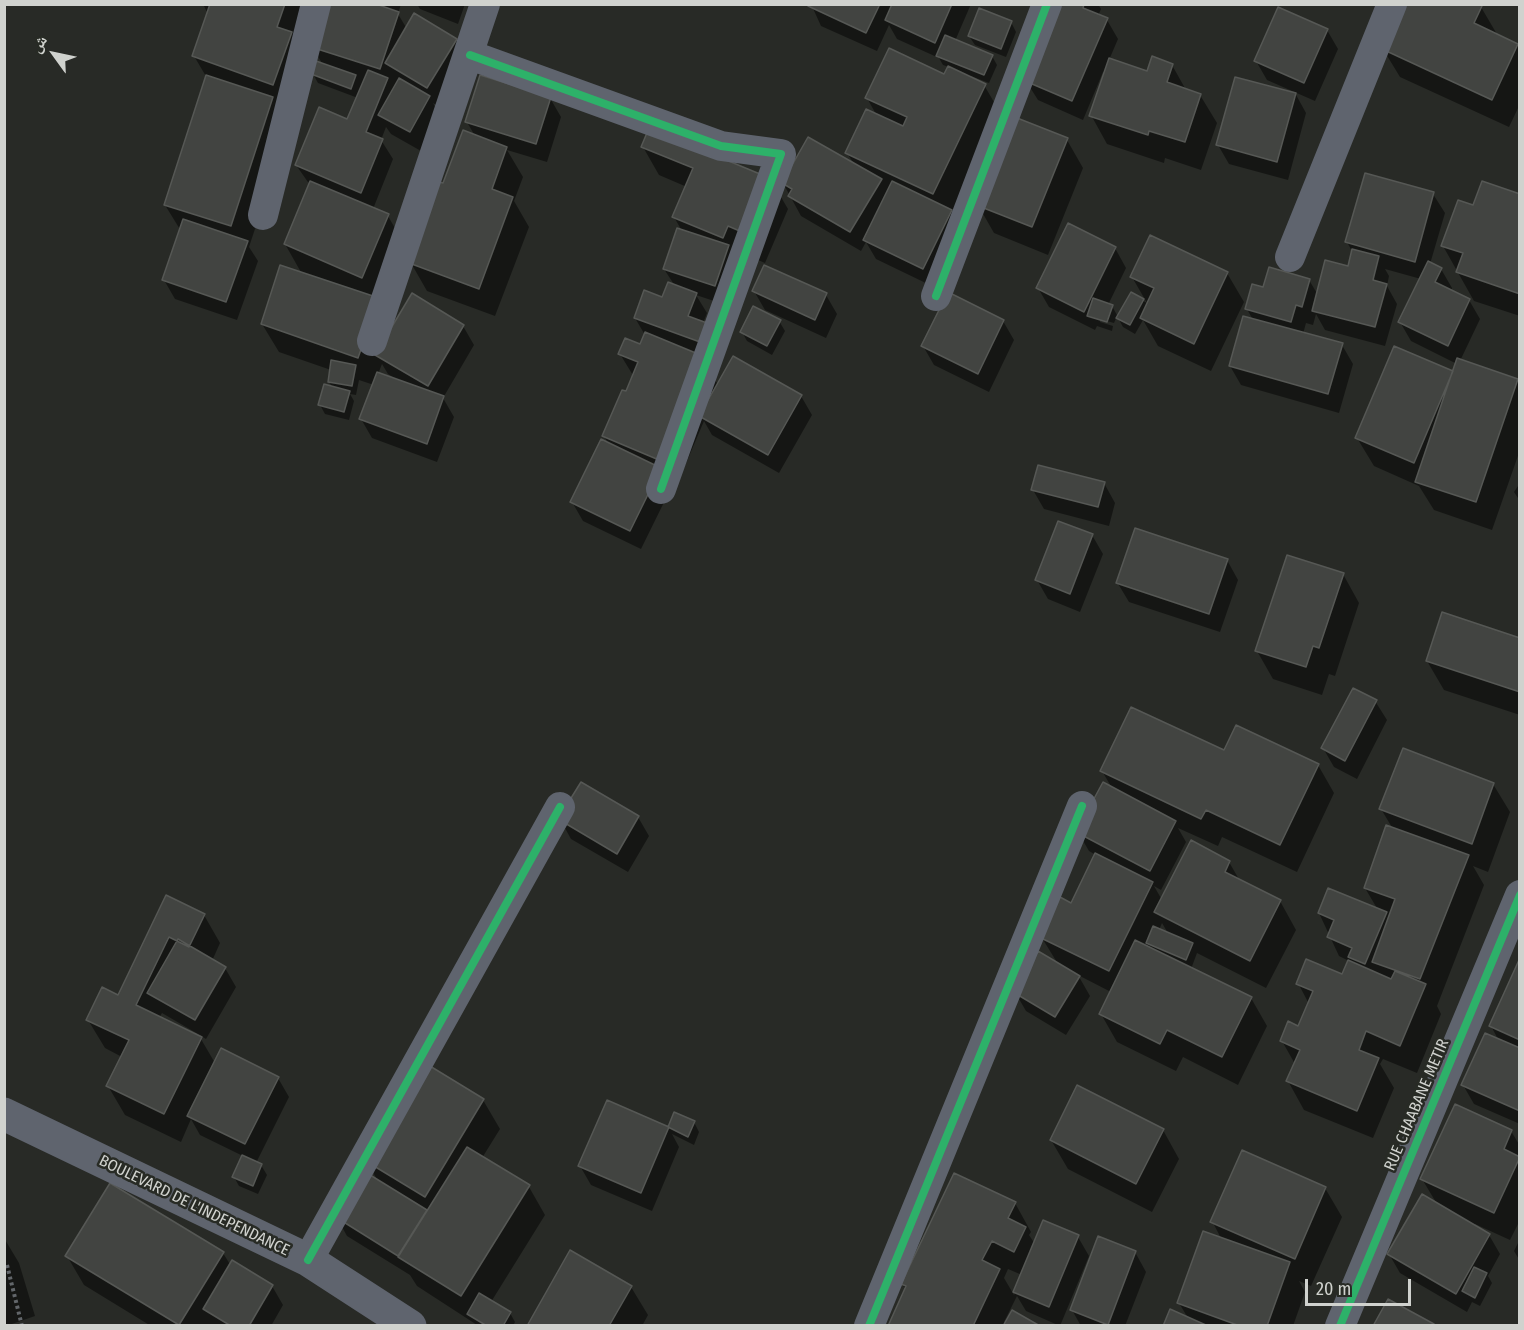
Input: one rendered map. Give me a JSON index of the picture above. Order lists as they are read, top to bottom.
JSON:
{
  "streets": {
    "street": ["RUE CHAABANE METIR", "BOULEVARD DE L'INDEPENDANCE"]
  },
  "scale_bar": "20 m",
  "north": "top left"
}
